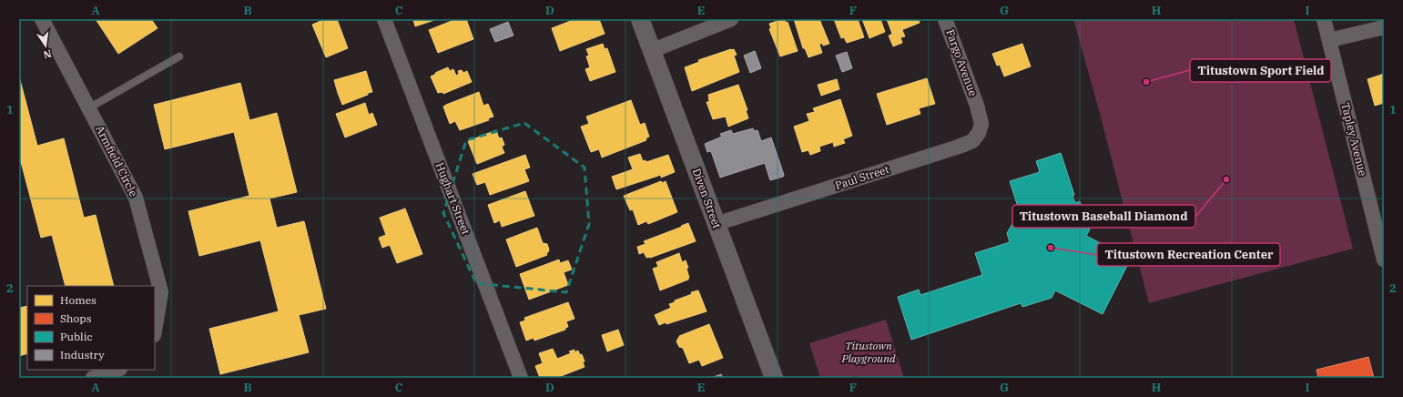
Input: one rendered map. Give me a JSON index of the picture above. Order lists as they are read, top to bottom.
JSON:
{
  "streets": {
    "street": [
      "Fargo Avenue",
      "Tapley Avenue",
      "Armfield Circle",
      "Paul Street",
      "Hughart Street",
      "Diven Street"
    ]
  },
  "crossings": [
    ["Fargo Avenue", "Paul Street"],
    ["Paul Street", "Diven Street"]
  ],
  "parks": ["Titustown Playground"],
  "places": ["Titustown Sport Field", "Titustown Baseball Diamond", "Titustown Recreation Center"],
  "legend": [
    "Homes",
    "Shops",
    "Public",
    "Industry"
  ],
  "north": "bottom",
  "grid": {
    "columns": [
      "A",
      "B",
      "C",
      "D",
      "E",
      "F",
      "G",
      "H",
      "I"
    ],
    "rows": ["1", "2"]
  }
}
